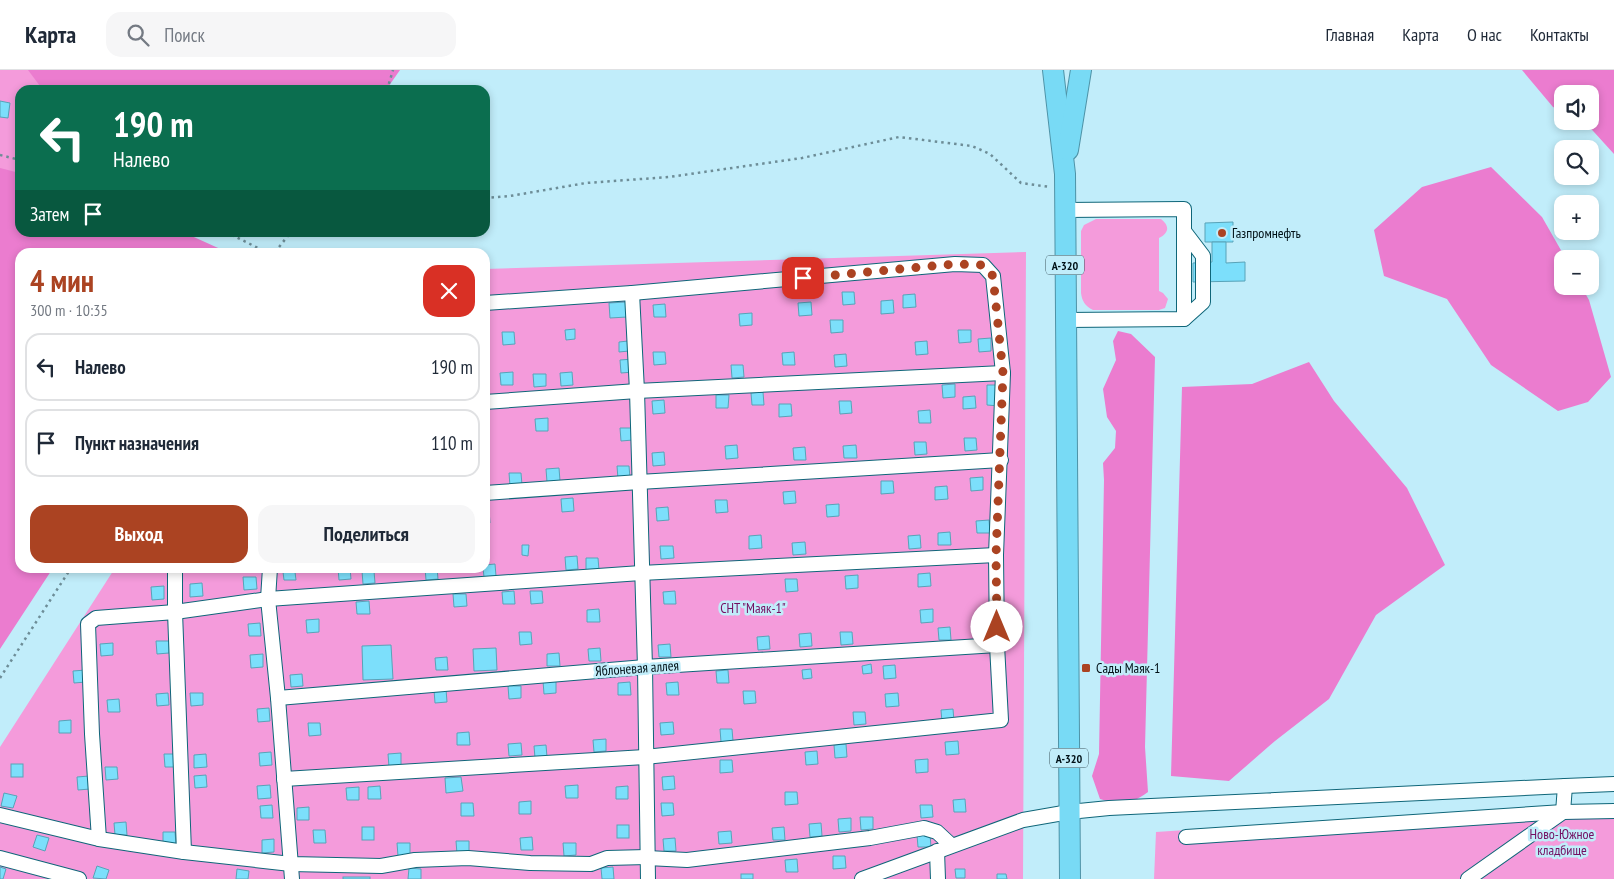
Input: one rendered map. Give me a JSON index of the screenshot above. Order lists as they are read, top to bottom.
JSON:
{
  "streets": {
    "highway": ["А-320"],
    "lane": ["Яблоневая аллея"]
  },
  "parks": ["СНТ \"Маяк-1\"", "Ново-Южное кладбище"],
  "places": {
    "other": ["Газпромнефть"],
    "transit": ["Сады Маяк-1"]
  },
  "page": {
    "header": "Карта",
    "search": "Поиск",
    "nav": [
      "Главная",
      "Карта",
      "О нас",
      "Контакты"
    ],
    "map_buttons": ["+", "−"],
    "turn": ["190 m", "Налево"],
    "then": "Затем",
    "heading": ["4 мин", "300 m · 10:35"],
    "list": [
      {
        "name": "Налево",
        "value": "190 m"
      },
      {
        "name": "Пункт назначения",
        "value": "110 m"
      }
    ],
    "buttons": ["Выход", "Поделиться"]
  }
}
